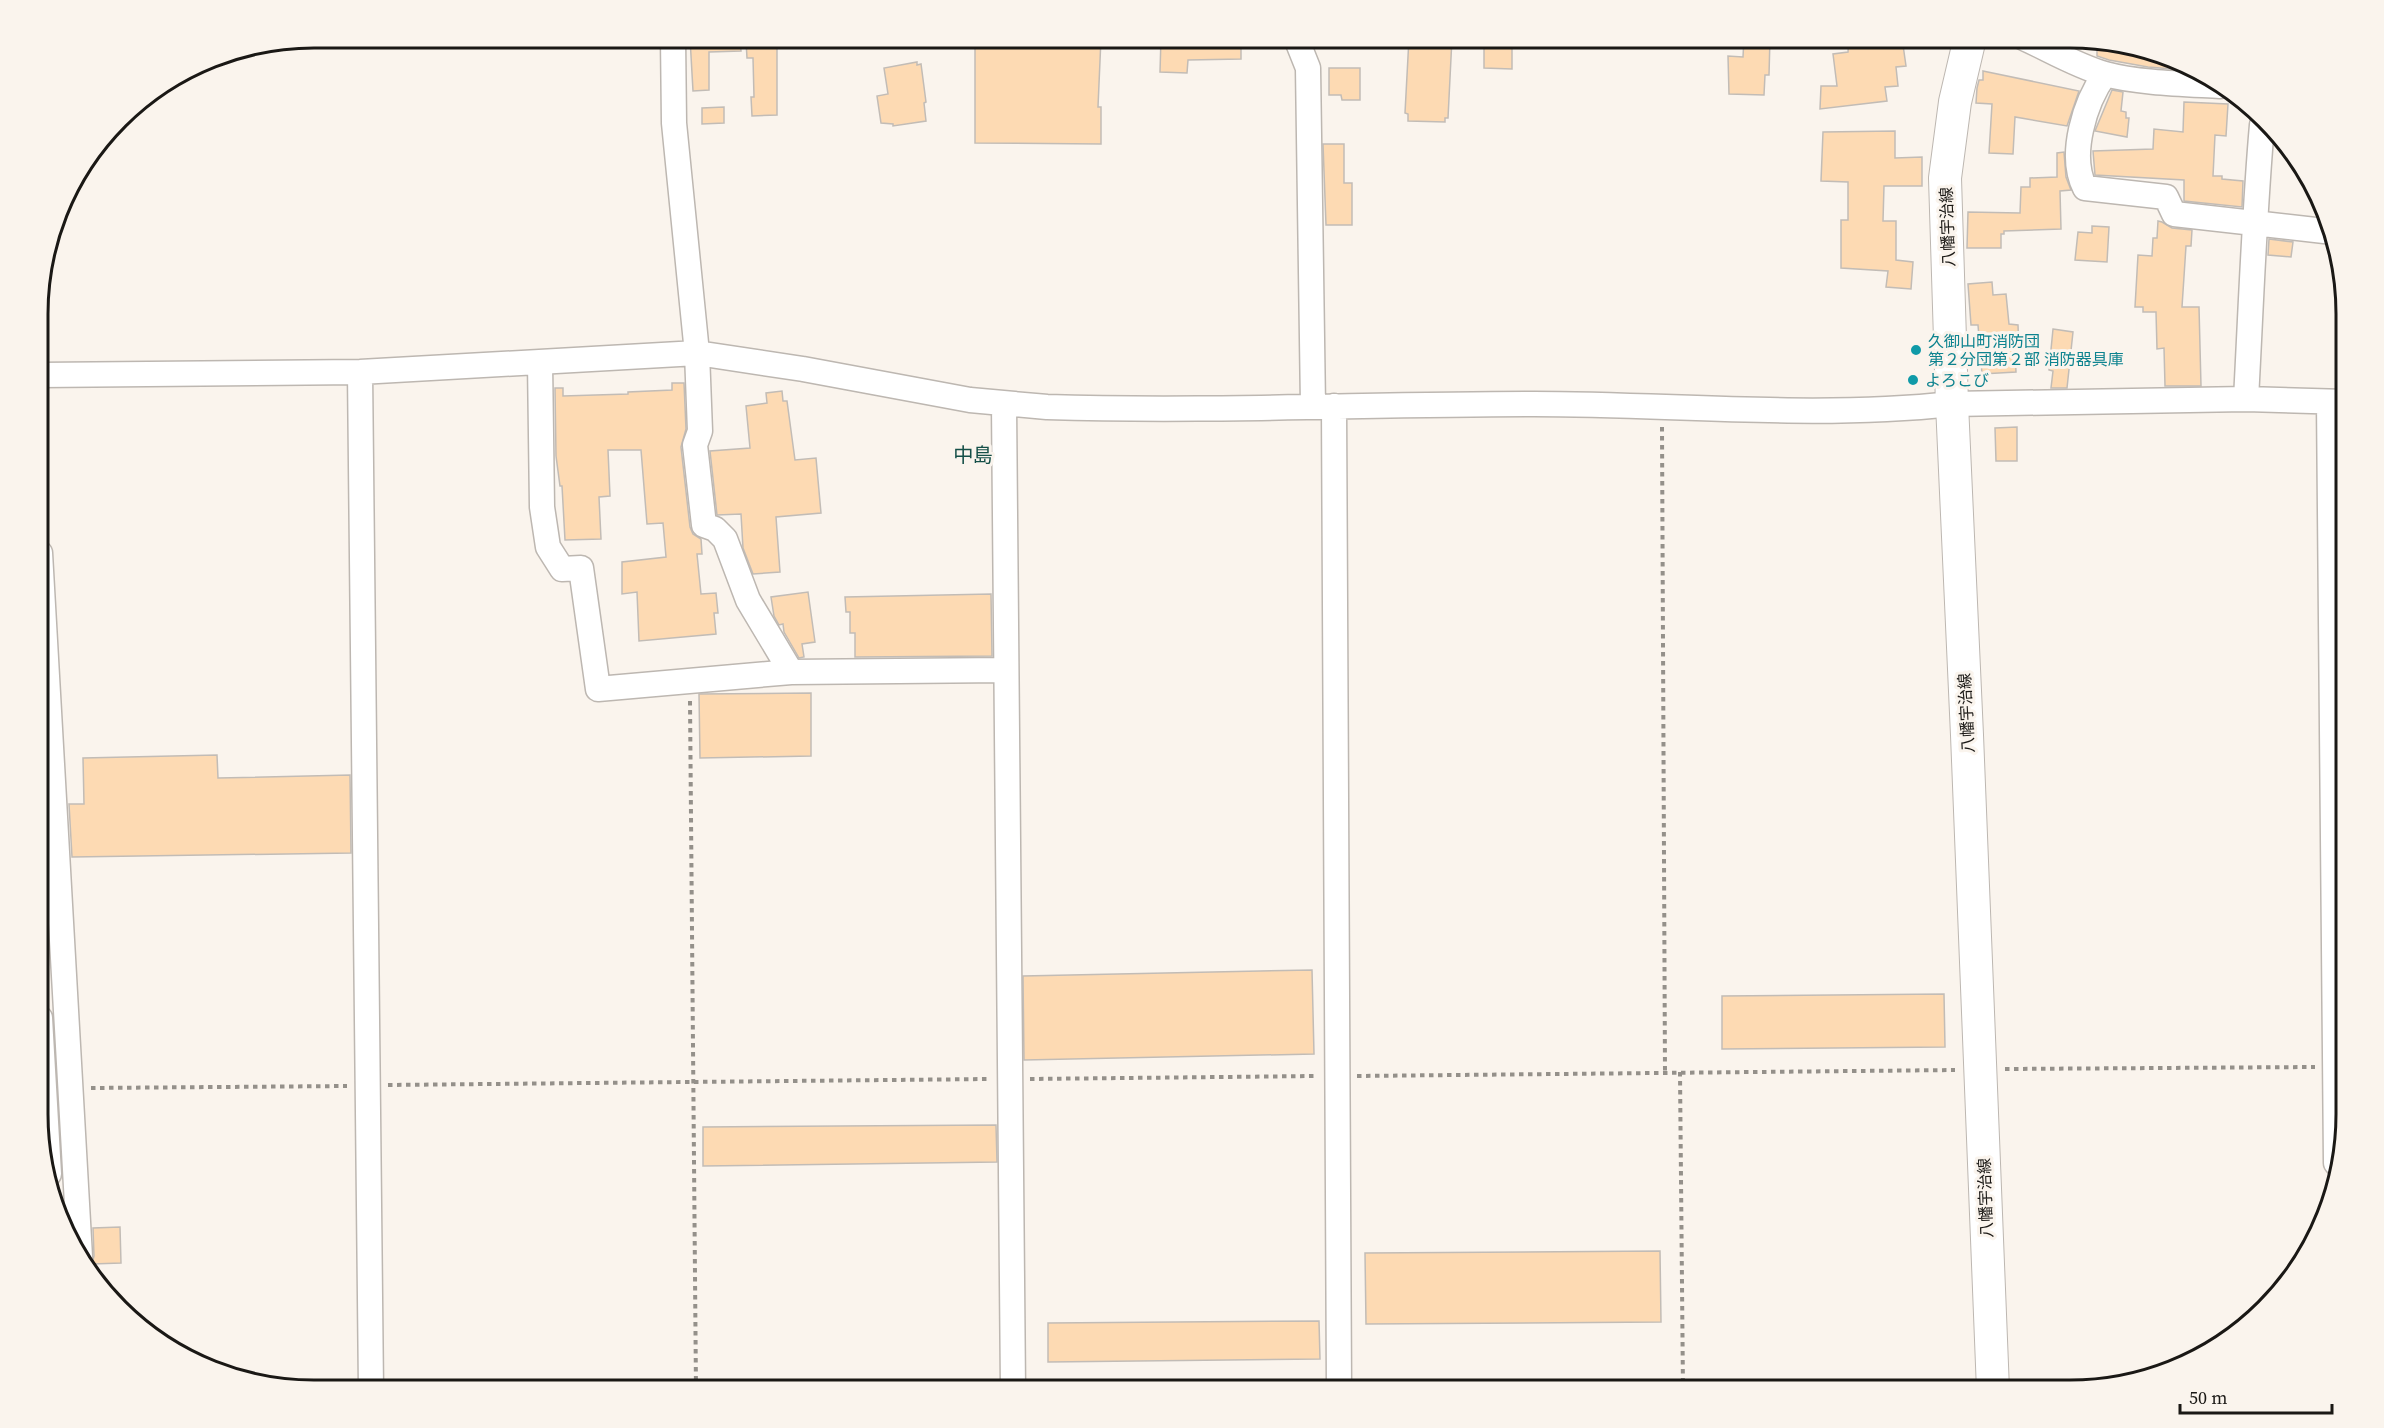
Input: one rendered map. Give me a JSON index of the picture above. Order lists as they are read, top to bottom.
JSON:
{
  "streets": {
    "main road": ["八幡宇治線"]
  },
  "districts": ["中島"],
  "places": ["久御山町消防団 第２分団第２部 消防器具庫", "よろこび"],
  "scale_bar": "50 m"
}
